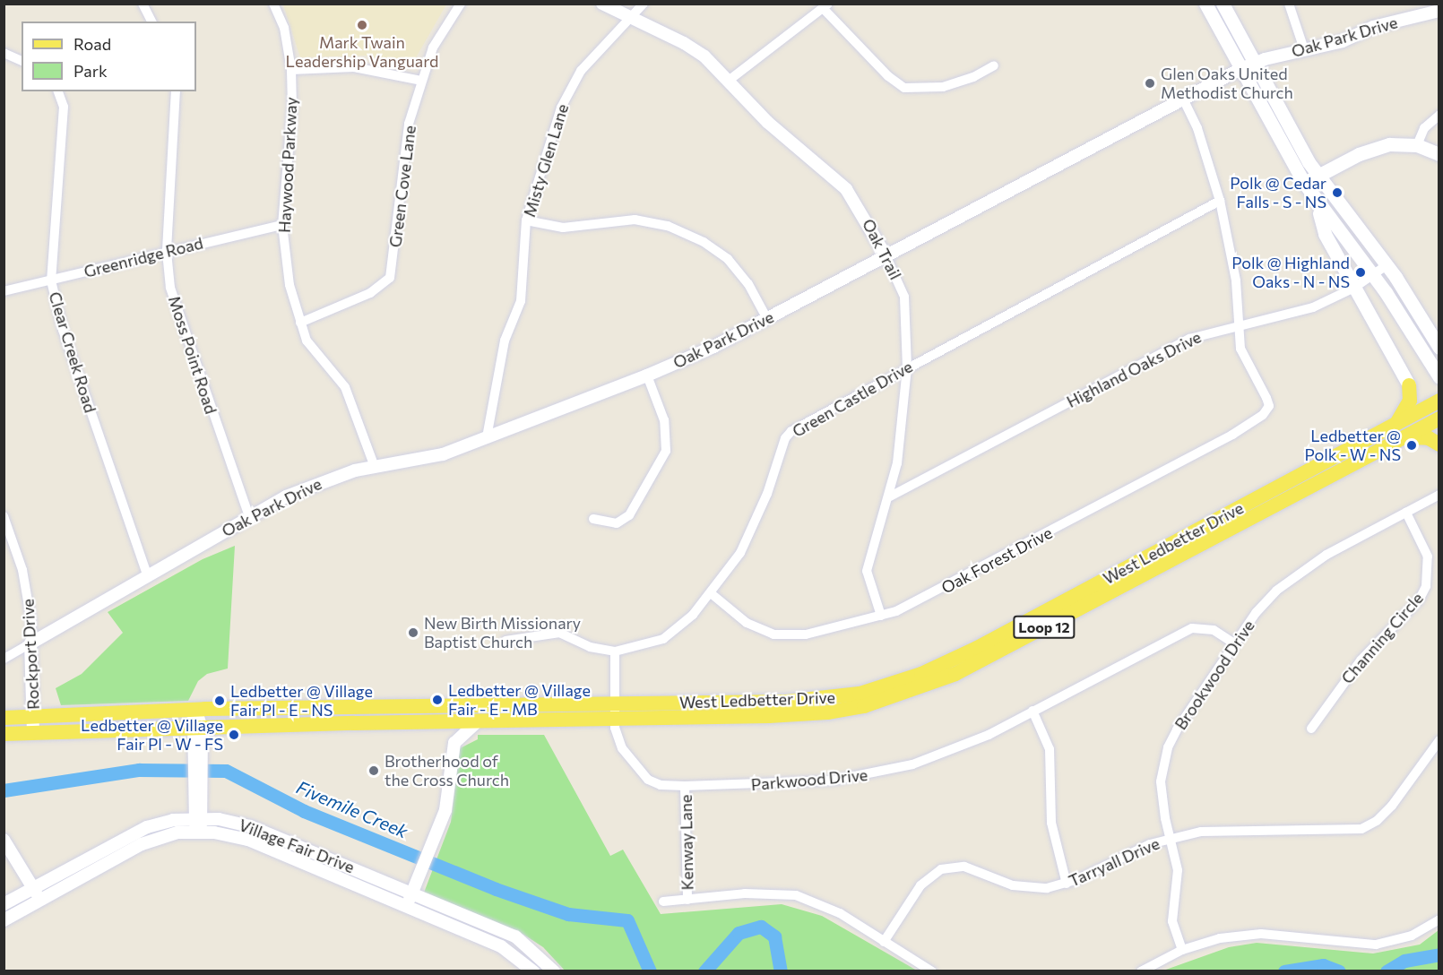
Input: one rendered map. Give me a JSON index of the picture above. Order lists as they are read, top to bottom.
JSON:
{
  "streets": {
    "main road": ["West Ledbetter Drive", "Loop 12"],
    "street": [
      "Oak Park Drive",
      "Misty Glen Lane",
      "Haywood Parkway",
      "Green Cove Lane",
      "Oak Trail",
      "Greenridge Road",
      "Clear Creek Road",
      "Moss Point Road",
      "Highland Oaks Drive",
      "Green Castle Drive",
      "Oak Forest Drive",
      "Channing Circle",
      "Rockport Drive",
      "Brookwood Drive",
      "Parkwood Drive",
      "Kenway Lane",
      "Village Fair Drive",
      "Tarryall Drive"
    ]
  },
  "crossings": [
    ["Oak Park Drive", "Misty Glen Lane"],
    ["Oak Park Drive", "Haywood Parkway"],
    ["Oak Park Drive", "Oak Trail"],
    ["Oak Park Drive", "Clear Creek Road"],
    ["Oak Park Drive", "Moss Point Road"],
    ["Oak Park Drive", "Rockport Drive"],
    ["Misty Glen Lane", "Oak Trail"],
    ["Haywood Parkway", "Green Cove Lane"],
    ["Haywood Parkway", "Greenridge Road"],
    ["Oak Trail", "Highland Oaks Drive"],
    ["Oak Trail", "Green Castle Drive"],
    ["Oak Trail", "Oak Forest Drive"],
    ["Greenridge Road", "Clear Creek Road"],
    ["Greenridge Road", "Moss Point Road"],
    ["Highland Oaks Drive", "Oak Forest Drive"],
    ["Green Castle Drive", "Oak Forest Drive"],
    ["Green Castle Drive", "Parkwood Drive"],
    ["West Ledbetter Drive", "Rockport Drive"],
    ["West Ledbetter Drive", "Parkwood Drive"],
    ["Channing Circle", "Brookwood Drive"],
    ["Brookwood Drive", "Parkwood Drive"],
    ["Brookwood Drive", "Tarryall Drive"],
    ["Parkwood Drive", "Kenway Lane"]
  ],
  "water": ["Fivemile Creek"],
  "places": [
    "Mark Twain Leadership Vanguard",
    "Glen Oaks United Methodist Church",
    "Polk @ Cedar Falls - S - NS",
    "Polk @ Highland Oaks - N - NS",
    "Ledbetter @ Polk - W - NS",
    "New Birth Missionary Baptist Church",
    "Ledbetter @ Village Fair - E - MB",
    "Ledbetter @ Village Fair Pl - E - NS",
    "Ledbetter @ Village Fair Pl - W - FS",
    "Brotherhood of the Cross Church"
  ],
  "legend": ["Road", "Park"]
}
